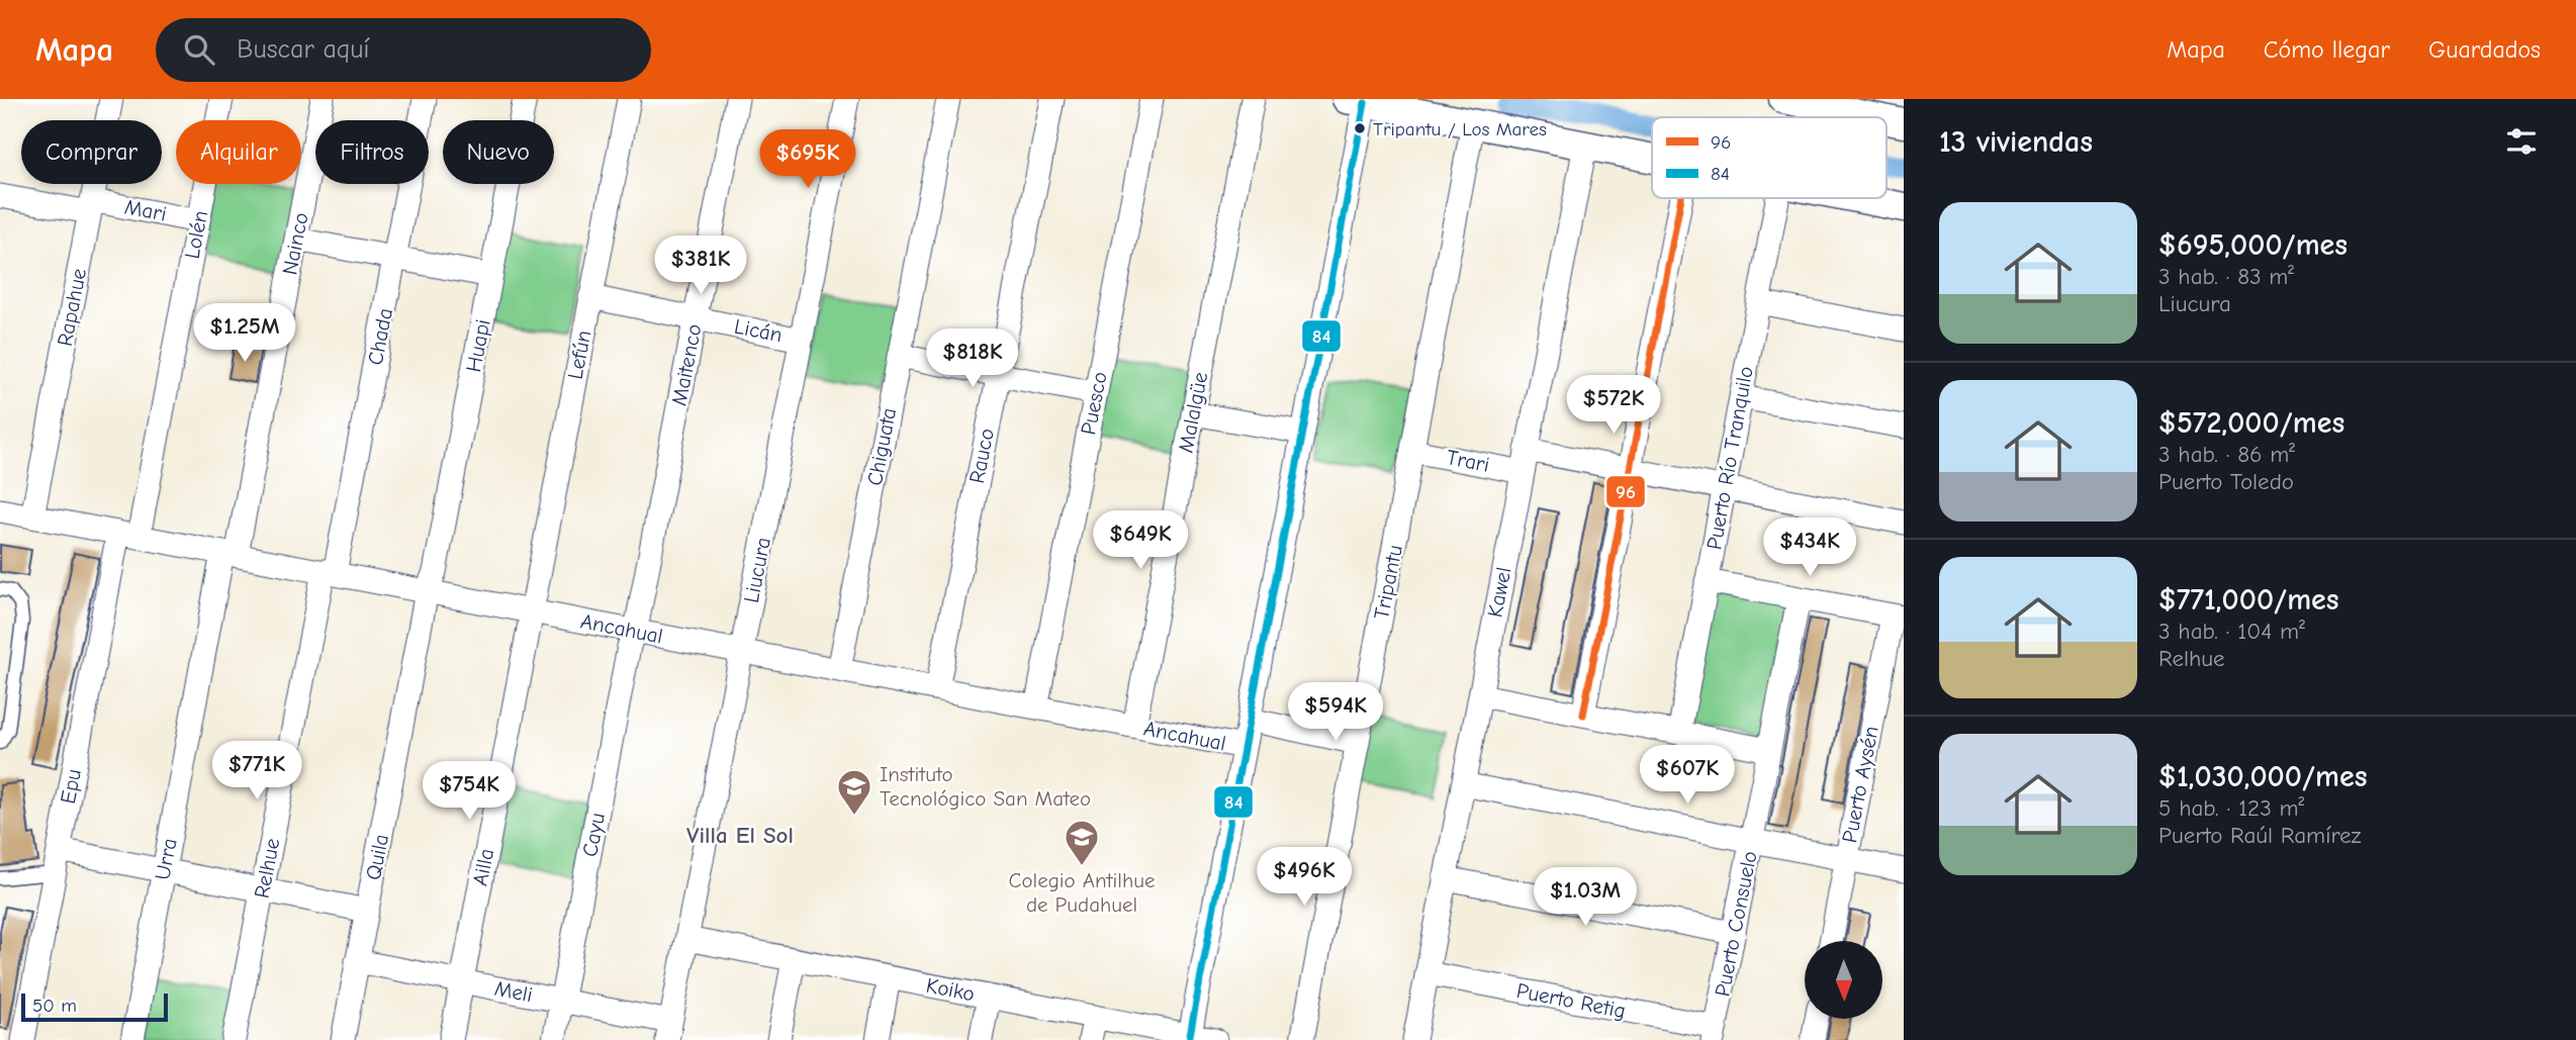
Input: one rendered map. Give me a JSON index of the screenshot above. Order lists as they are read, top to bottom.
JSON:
{
  "streets": {
    "street": [
      "Mari",
      "Lolén",
      "Nainco",
      "Rapahue",
      "Licán",
      "Chada",
      "Huapi",
      "Lefún",
      "Maitenco",
      "Puesco",
      "Malalgüe",
      "Chiguata",
      "Rauco",
      "Puerto Río Tranquilo",
      "Trari",
      "Liucura",
      "Tripantu",
      "Kawel",
      "Ancahual",
      "Puerto Aysén",
      "Epu",
      "Cayu",
      "Quila",
      "Urra",
      "Ailla",
      "Relhue",
      "Puerto Consuelo",
      "Koiko",
      "Meli",
      "Puerto Retig"
    ]
  },
  "crossings": [
    ["Mari", "Lolén"],
    ["Mari", "Rapahue"],
    ["Lolén", "Ancahual"],
    ["Lolén", "Epu"],
    ["Nainco", "Ancahual"],
    ["Nainco", "Urra"],
    ["Rapahue", "Ancahual"],
    ["Licán", "Lefún"],
    ["Licán", "Maitenco"],
    ["Licán", "Liucura"],
    ["Chada", "Ancahual"],
    ["Chada", "Relhue"],
    ["Huapi", "Ancahual"],
    ["Huapi", "Quila"],
    ["Lefún", "Ancahual"],
    ["Lefún", "Ailla"],
    ["Maitenco", "Ancahual"],
    ["Maitenco", "Cayu"],
    ["Puesco", "Ancahual"],
    ["Malalgüe", "Ancahual"],
    ["Chiguata", "Ancahual"],
    ["Rauco", "Ancahual"],
    ["Puerto Río Tranquilo", "Trari"],
    ["Trari", "Tripantu"],
    ["Trari", "Kawel"],
    ["Liucura", "Ancahual"],
    ["Liucura", "Koiko"],
    ["Liucura", "Meli"],
    ["Kawel", "Puerto Retig"],
    ["Ancahual", "Epu"],
    ["Ancahual", "Cayu"],
    ["Ancahual", "Quila"],
    ["Ancahual", "Urra"],
    ["Ancahual", "Ailla"],
    ["Ancahual", "Relhue"],
    ["Cayu", "Meli"],
    ["Quila", "Meli"],
    ["Ailla", "Meli"],
    ["Puerto Consuelo", "Puerto Retig"]
  ],
  "districts": ["Villa El Sol"],
  "places": {
    "other": ["Tripantu / Los Mares"],
    "school or university": ["Instituto Tecnológico San Mateo", "Colegio Antilhue de Pudahuel"]
  },
  "lines": ["transit line 84", "transit line 96"],
  "legend": ["96", "84"],
  "scale_bar": "50 m",
  "north": "bottom",
  "page": {
    "header": "Mapa",
    "search": "Buscar aquí",
    "nav": ["Mapa", "Cómo llegar", "Guardados"],
    "heading": "13 viviendas",
    "chip": [
      "Comprar",
      "Alquilar",
      "Filtros",
      "Nuevo"
    ],
    "price": [
      "$695K",
      "$381K",
      "$1.25M",
      "$818K",
      "$572K",
      "$649K",
      "$434K",
      "$594K",
      "$771K",
      "$607K",
      "$754K",
      "$496K",
      "$1.03M"
    ],
    "list": [
      {
        "name": "$695,000/mes",
        "note": "3 hab. · 83 m² · Liucura"
      },
      {
        "name": "$572,000/mes",
        "note": "3 hab. · 86 m² · Puerto Toledo"
      },
      {
        "name": "$771,000/mes",
        "note": "3 hab. · 104 m² · Relhue"
      },
      {
        "name": "$1,030,000/mes",
        "note": "5 hab. · 123 m² · Puerto Raúl Ramírez"
      }
    ],
    "scale": "50 m"
  }
}
